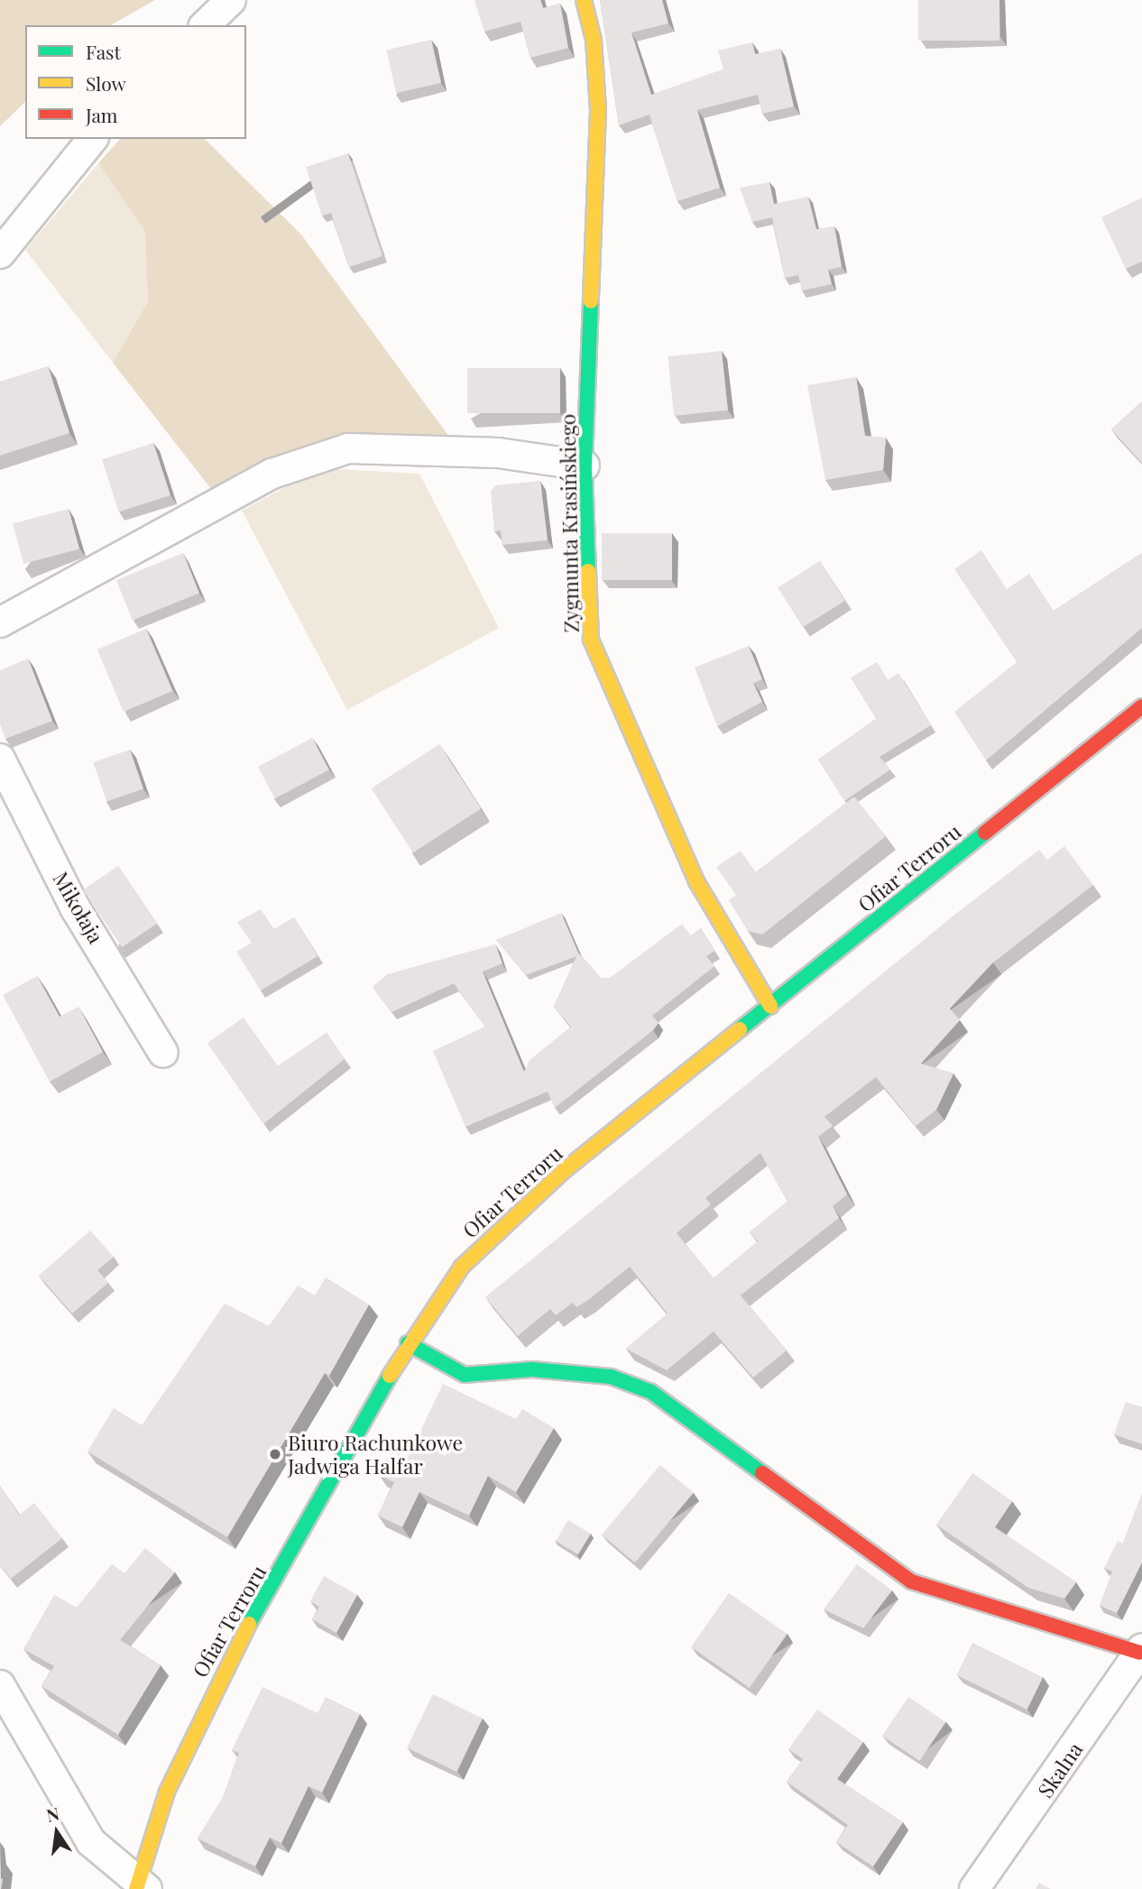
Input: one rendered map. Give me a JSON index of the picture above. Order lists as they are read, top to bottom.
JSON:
{
  "streets": {
    "street": [
      "Zygmunta Krasińskiego",
      "Ofiar Terroru",
      "Mikołaja",
      "Skalna"
    ]
  },
  "crossings": [
    ["Zygmunta Krasińskiego", "Ofiar Terroru"]
  ],
  "places": ["Biuro Rachunkowe Jadwiga Halfar"],
  "legend": ["Fast", "Slow", "Jam"],
  "north": "top"
}
